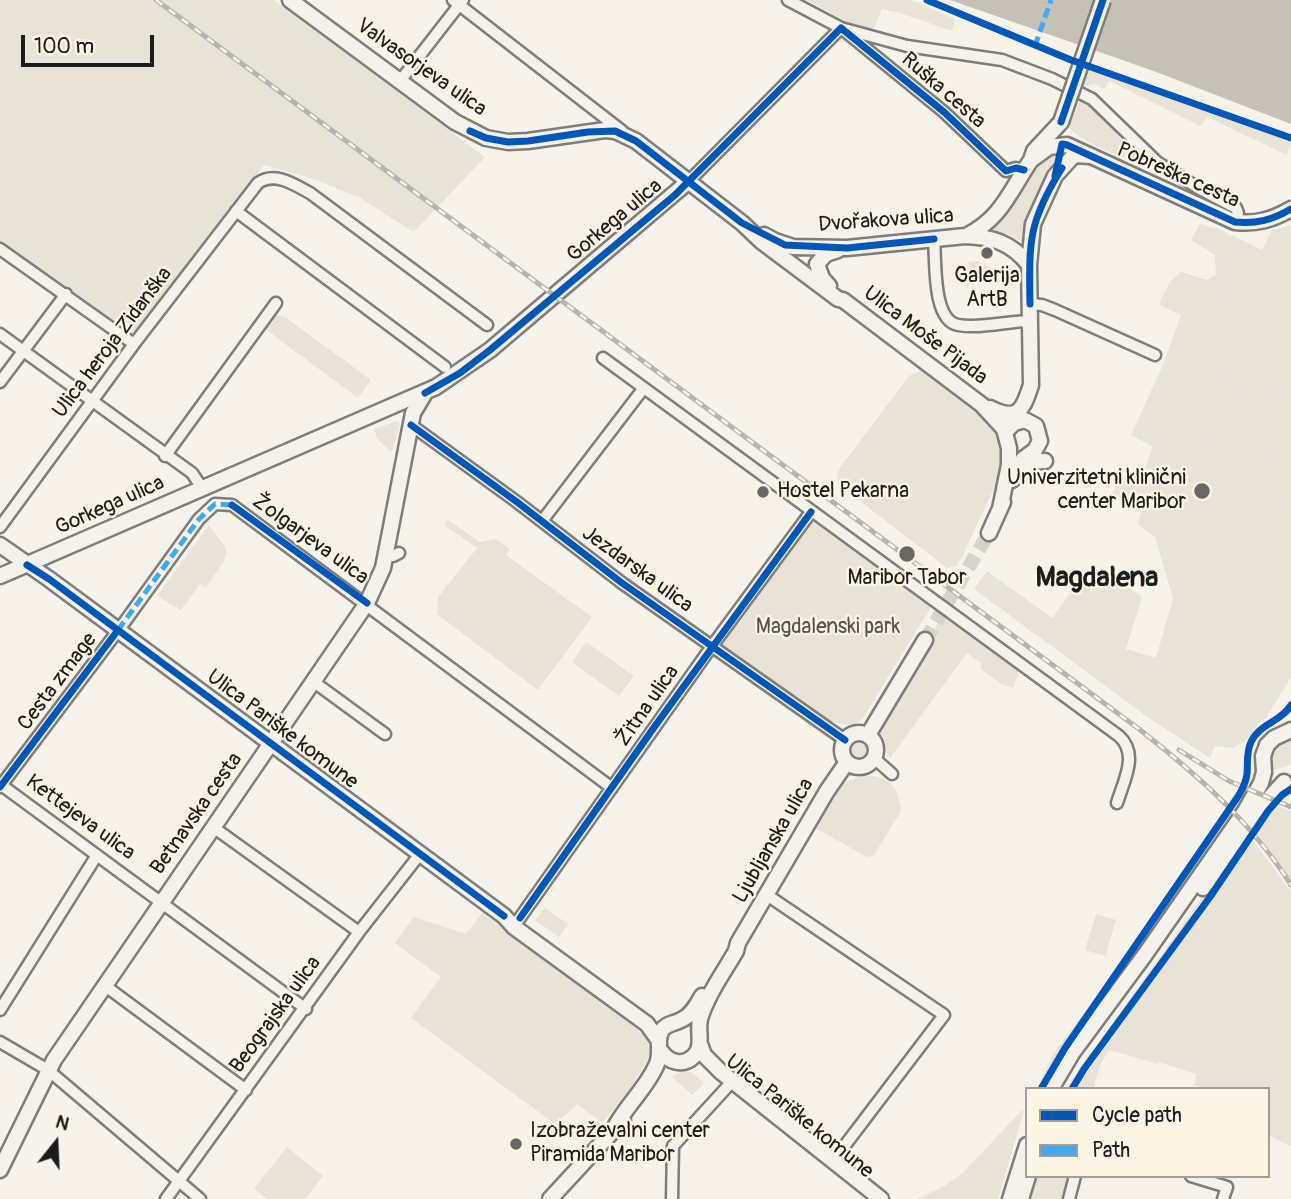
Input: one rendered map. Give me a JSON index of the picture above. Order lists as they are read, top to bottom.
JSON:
{
  "streets": {
    "street": [
      "Valvasorjeva ulica",
      "Ruška cesta",
      "Pobreška cesta",
      "Gorkega ulica",
      "Dvořakova ulica",
      "Ulica Moše Pijada",
      "Ulica heroja Zidanška",
      "Žolgarjeva ulica",
      "Jezdarska ulica",
      "Cesta zmage",
      "Žitna ulica",
      "Ulica Pariške komune",
      "Betnavska cesta",
      "Kettejeva ulica",
      "Ljubljanska ulica",
      "Beograjska ulica"
    ]
  },
  "crossings": [
    ["Valvasorjeva ulica", "Gorkega ulica"],
    ["Ruška cesta", "Gorkega ulica"],
    ["Gorkega ulica", "Ulica Pariške komune"],
    ["Gorkega ulica", "Betnavska cesta"],
    ["Žolgarjeva ulica", "Cesta zmage"],
    ["Žolgarjeva ulica", "Žitna ulica"],
    ["Žolgarjeva ulica", "Ulica Pariške komune"],
    ["Žolgarjeva ulica", "Betnavska cesta"],
    ["Jezdarska ulica", "Žitna ulica"],
    ["Jezdarska ulica", "Betnavska cesta"],
    ["Jezdarska ulica", "Ljubljanska ulica"],
    ["Cesta zmage", "Ulica Pariške komune"],
    ["Cesta zmage", "Kettejeva ulica"],
    ["Žitna ulica", "Ulica Pariške komune"],
    ["Ulica Pariške komune", "Betnavska cesta"],
    ["Ulica Pariške komune", "Beograjska ulica"],
    ["Betnavska cesta", "Kettejeva ulica"],
    ["Kettejeva ulica", "Beograjska ulica"]
  ],
  "districts": ["Magdalena"],
  "parks": ["Magdalenski park"],
  "places": [
    "Galerija ArtB",
    "Univerzitetni klinični center Maribor",
    "Hostel Pekarna",
    "Maribor Tabor",
    "Izobraževalni center Piramida Maribor"
  ],
  "legend": ["Cycle path", "Path"],
  "scale_bar": "100 m",
  "north": "top"
}
